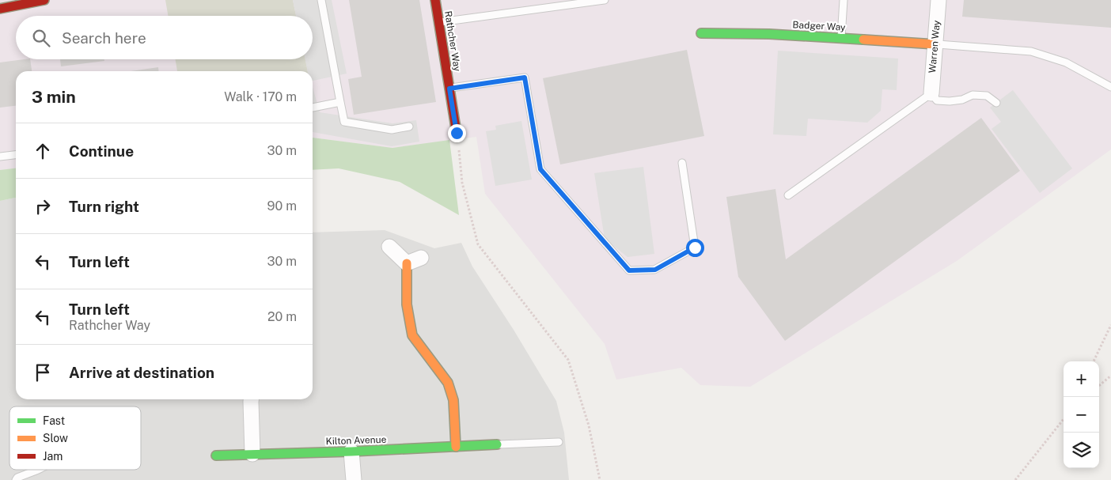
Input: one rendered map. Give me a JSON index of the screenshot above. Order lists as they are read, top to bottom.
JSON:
{
  "streets": {
    "street": [
      "Badger Way",
      "Rathcher Way",
      "Warren Way",
      "Kilton Avenue"
    ]
  },
  "crossings": [
    ["Badger Way", "Warren Way"]
  ],
  "legend": ["Fast", "Slow", "Jam"],
  "page": {
    "search": "Search here",
    "heading": ["3 min", "Walk · 170 m"],
    "list": [
      ["Continue", "30 m"],
      ["Turn right", "90 m"],
      ["Turn left", "30 m"],
      ["Turn left", "Rathcher Way", "20 m"],
      "Arrive at destination"
    ],
    "map_buttons": ["+", "−"]
  }
}
